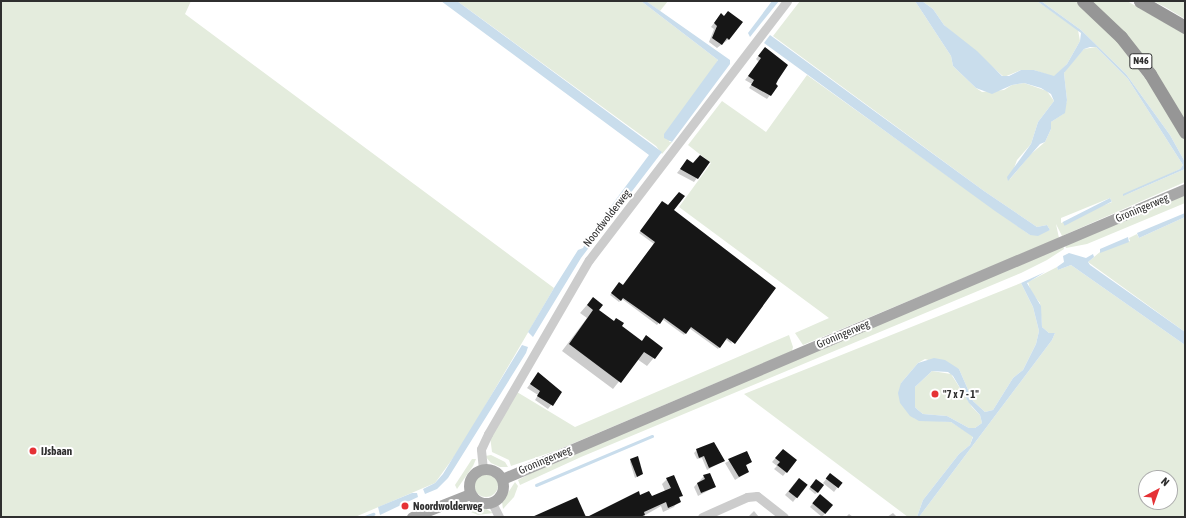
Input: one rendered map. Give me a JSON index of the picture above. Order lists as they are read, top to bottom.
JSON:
{
  "streets": {
    "highway": ["N46"],
    "main road": ["Groningerweg"],
    "street": ["Noordwolderweg"]
  },
  "crossings": [
    ["Groningerweg", "Noordwolderweg"]
  ],
  "places": ["\"7 x 7 - 1\"", "IJsbaan", "Noordwolderweg"],
  "north": "top right"
}
